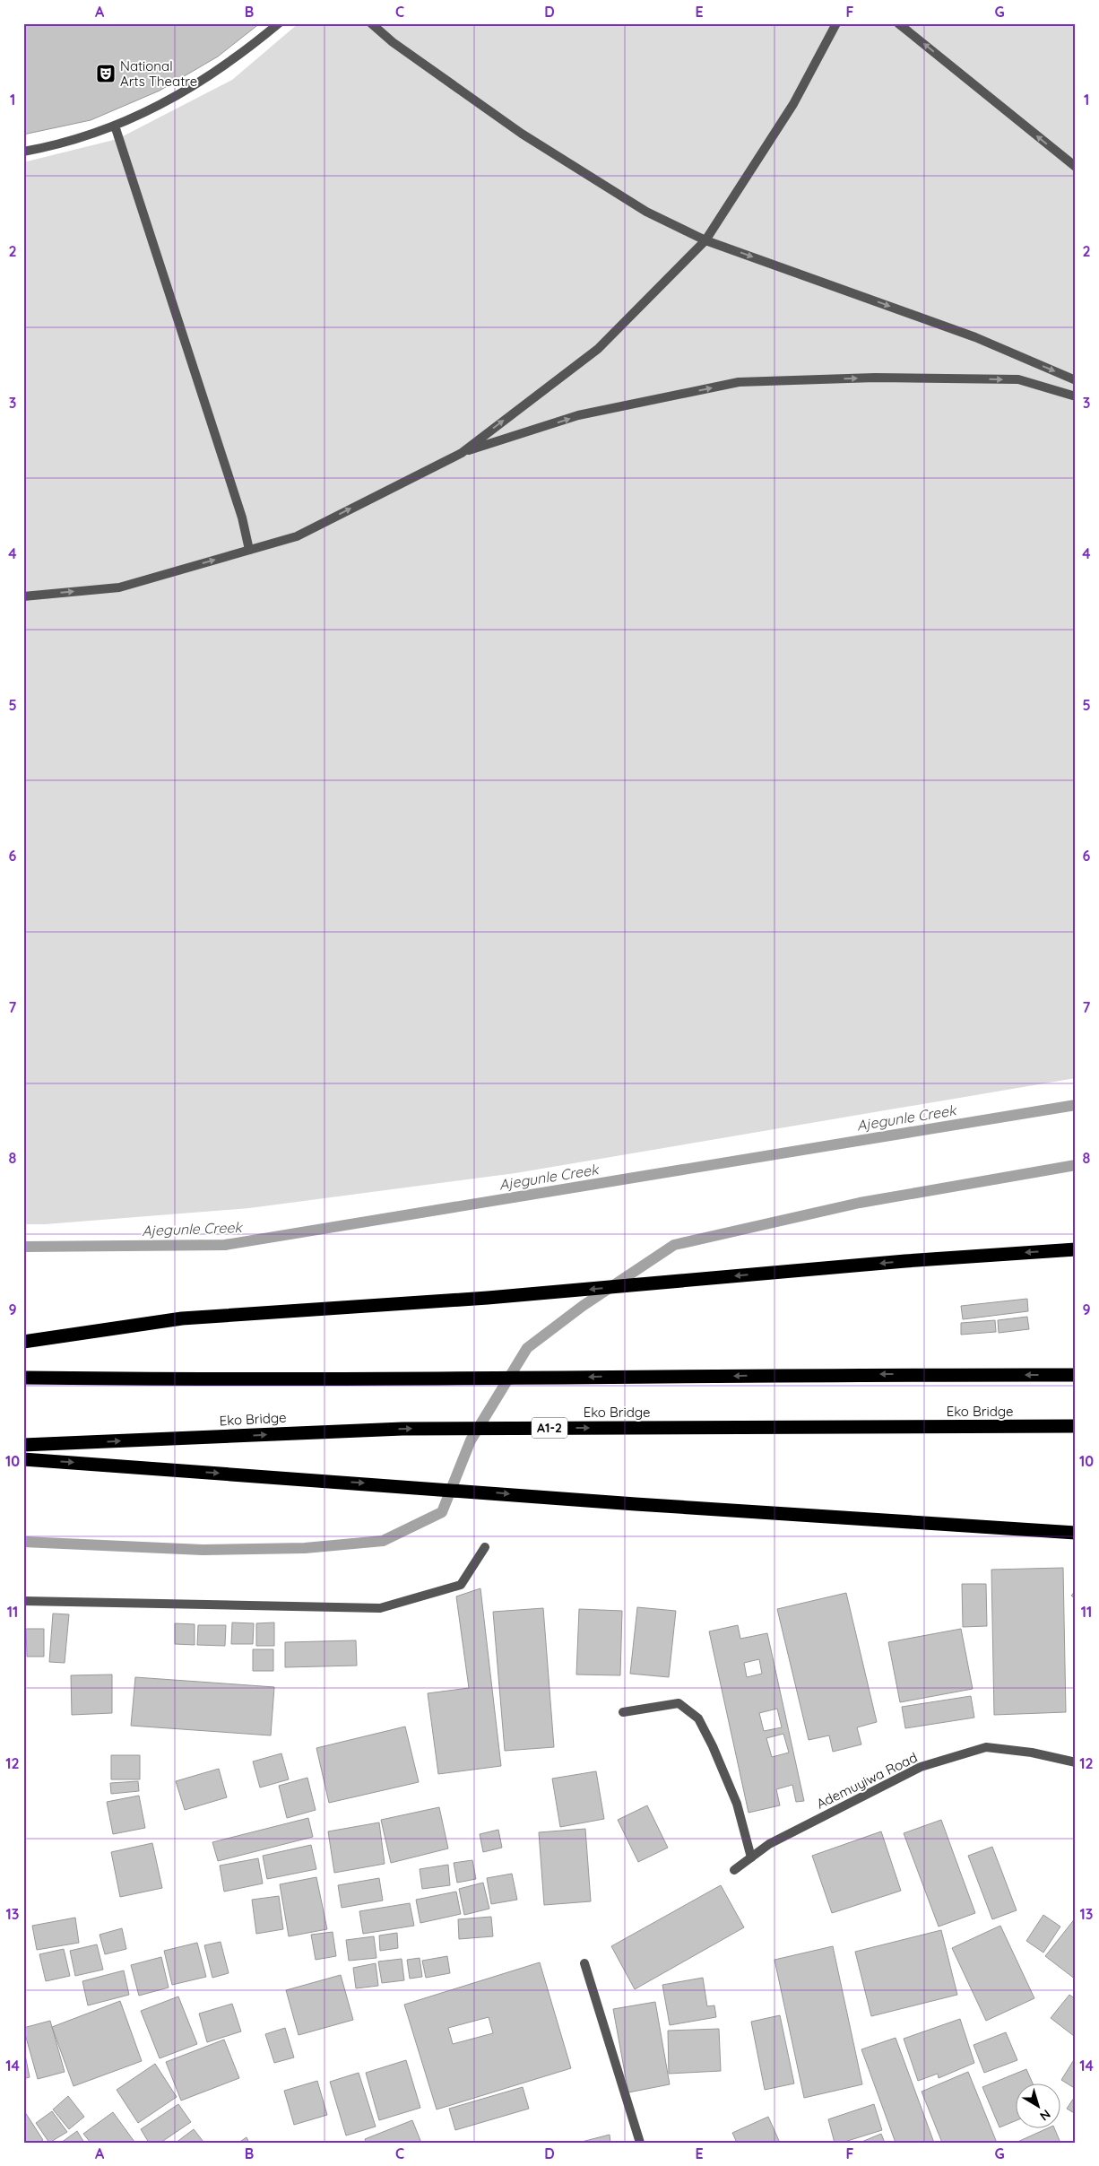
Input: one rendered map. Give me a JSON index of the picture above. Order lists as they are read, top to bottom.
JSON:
{
  "streets": {
    "highway": ["Eko Bridge", "A1-2"],
    "street": ["Ademuyiwa Road"]
  },
  "water": ["Ajegunle Creek"],
  "places": {
    "theatre": ["National Arts Theatre"]
  },
  "north": "bottom right",
  "grid": {
    "columns": [
      "A",
      "B",
      "C",
      "D",
      "E",
      "F",
      "G"
    ],
    "rows": [
      "1",
      "2",
      "3",
      "4",
      "5",
      "6",
      "7",
      "8",
      "9",
      "10",
      "11",
      "12",
      "13",
      "14"
    ]
  }
}
